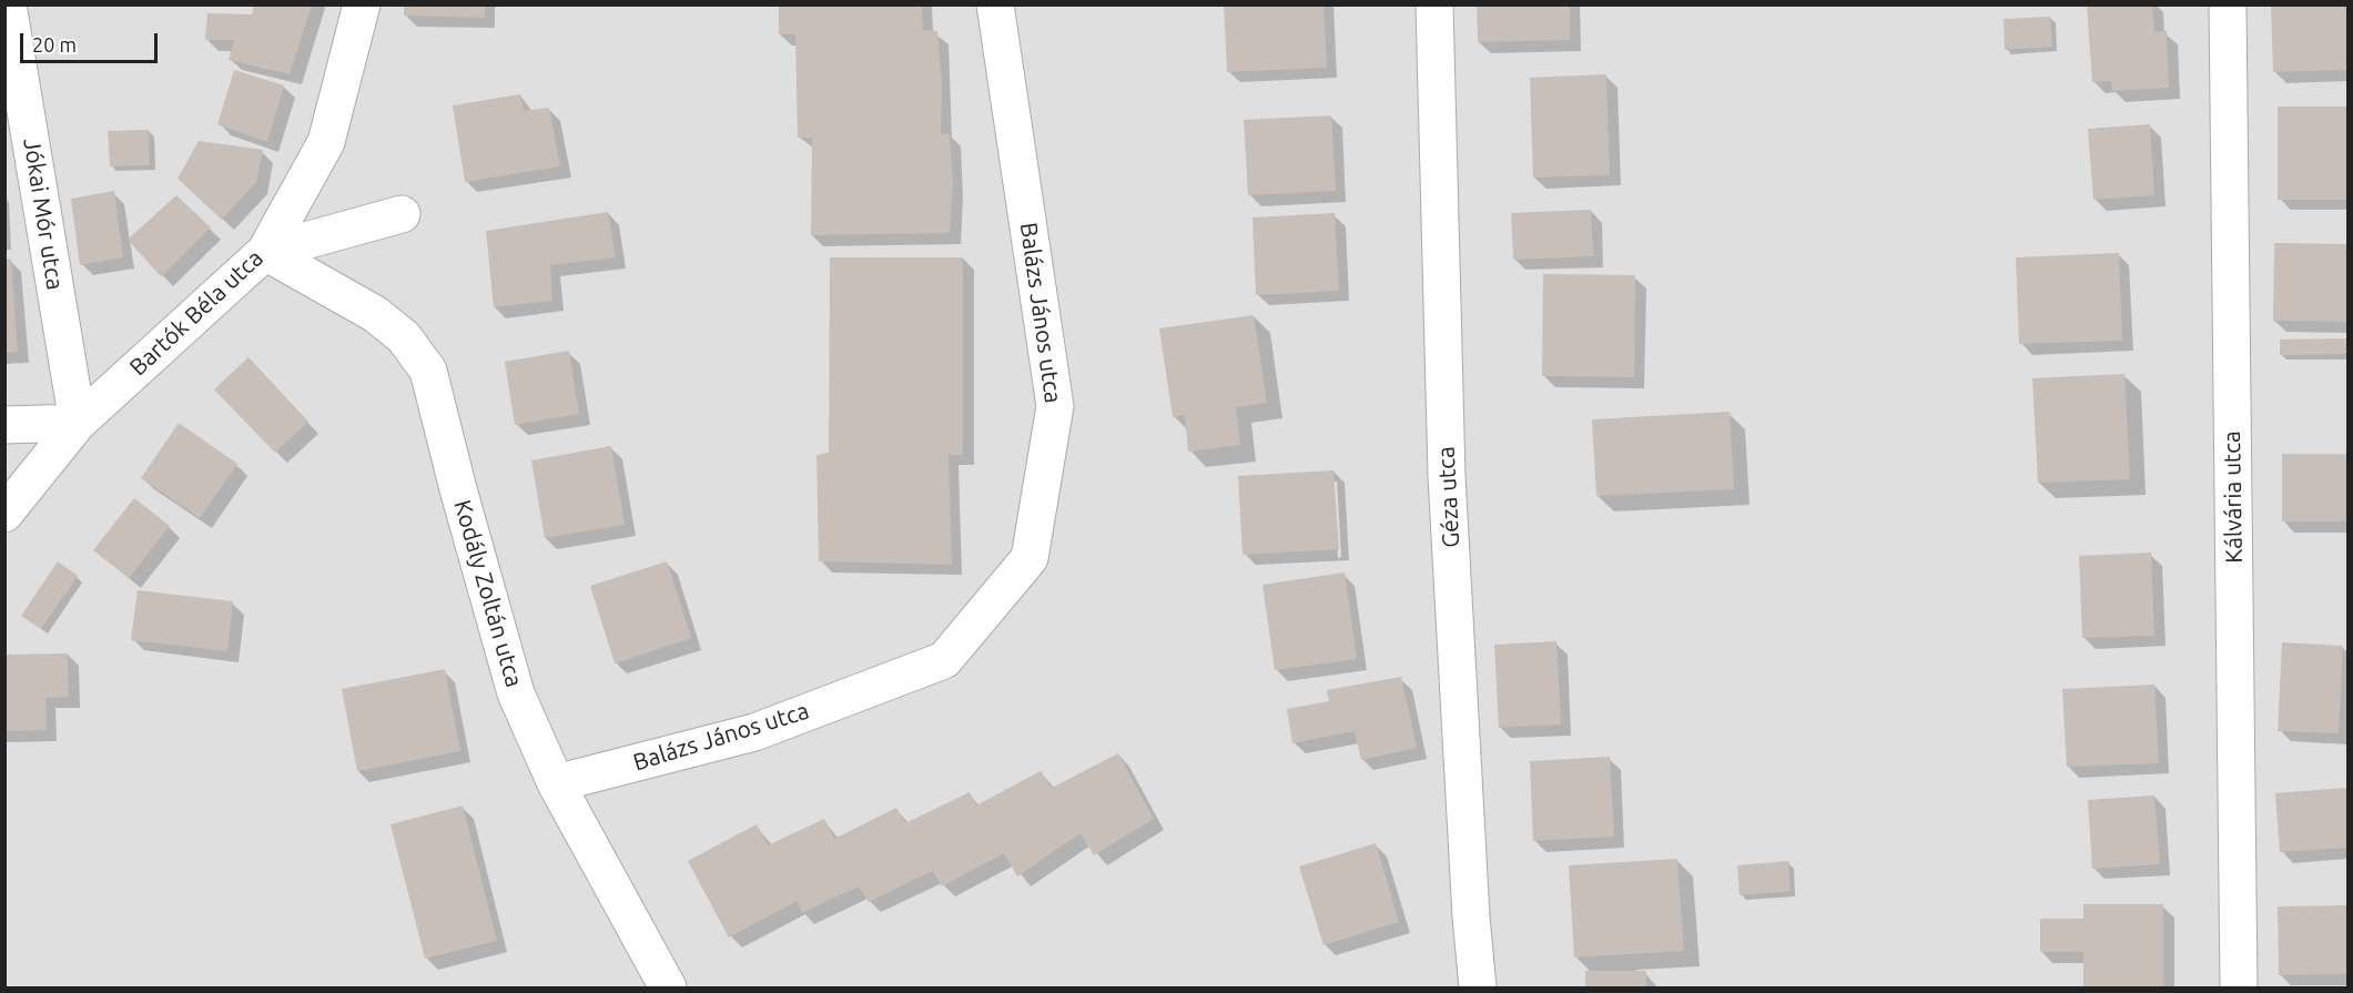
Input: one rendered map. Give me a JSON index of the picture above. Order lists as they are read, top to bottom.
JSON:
{
  "streets": {
    "street": [
      "Jókai Mór utca",
      "Bartók Béla utca",
      "Balázs János utca",
      "Géza utca",
      "Kálvária utca",
      "Kodály Zoltán utca"
    ]
  },
  "crossings": [
    ["Jókai Mór utca", "Bartók Béla utca"],
    ["Bartók Béla utca", "Kodály Zoltán utca"],
    ["Balázs János utca", "Kodály Zoltán utca"]
  ],
  "scale_bar": "20 m"
}
